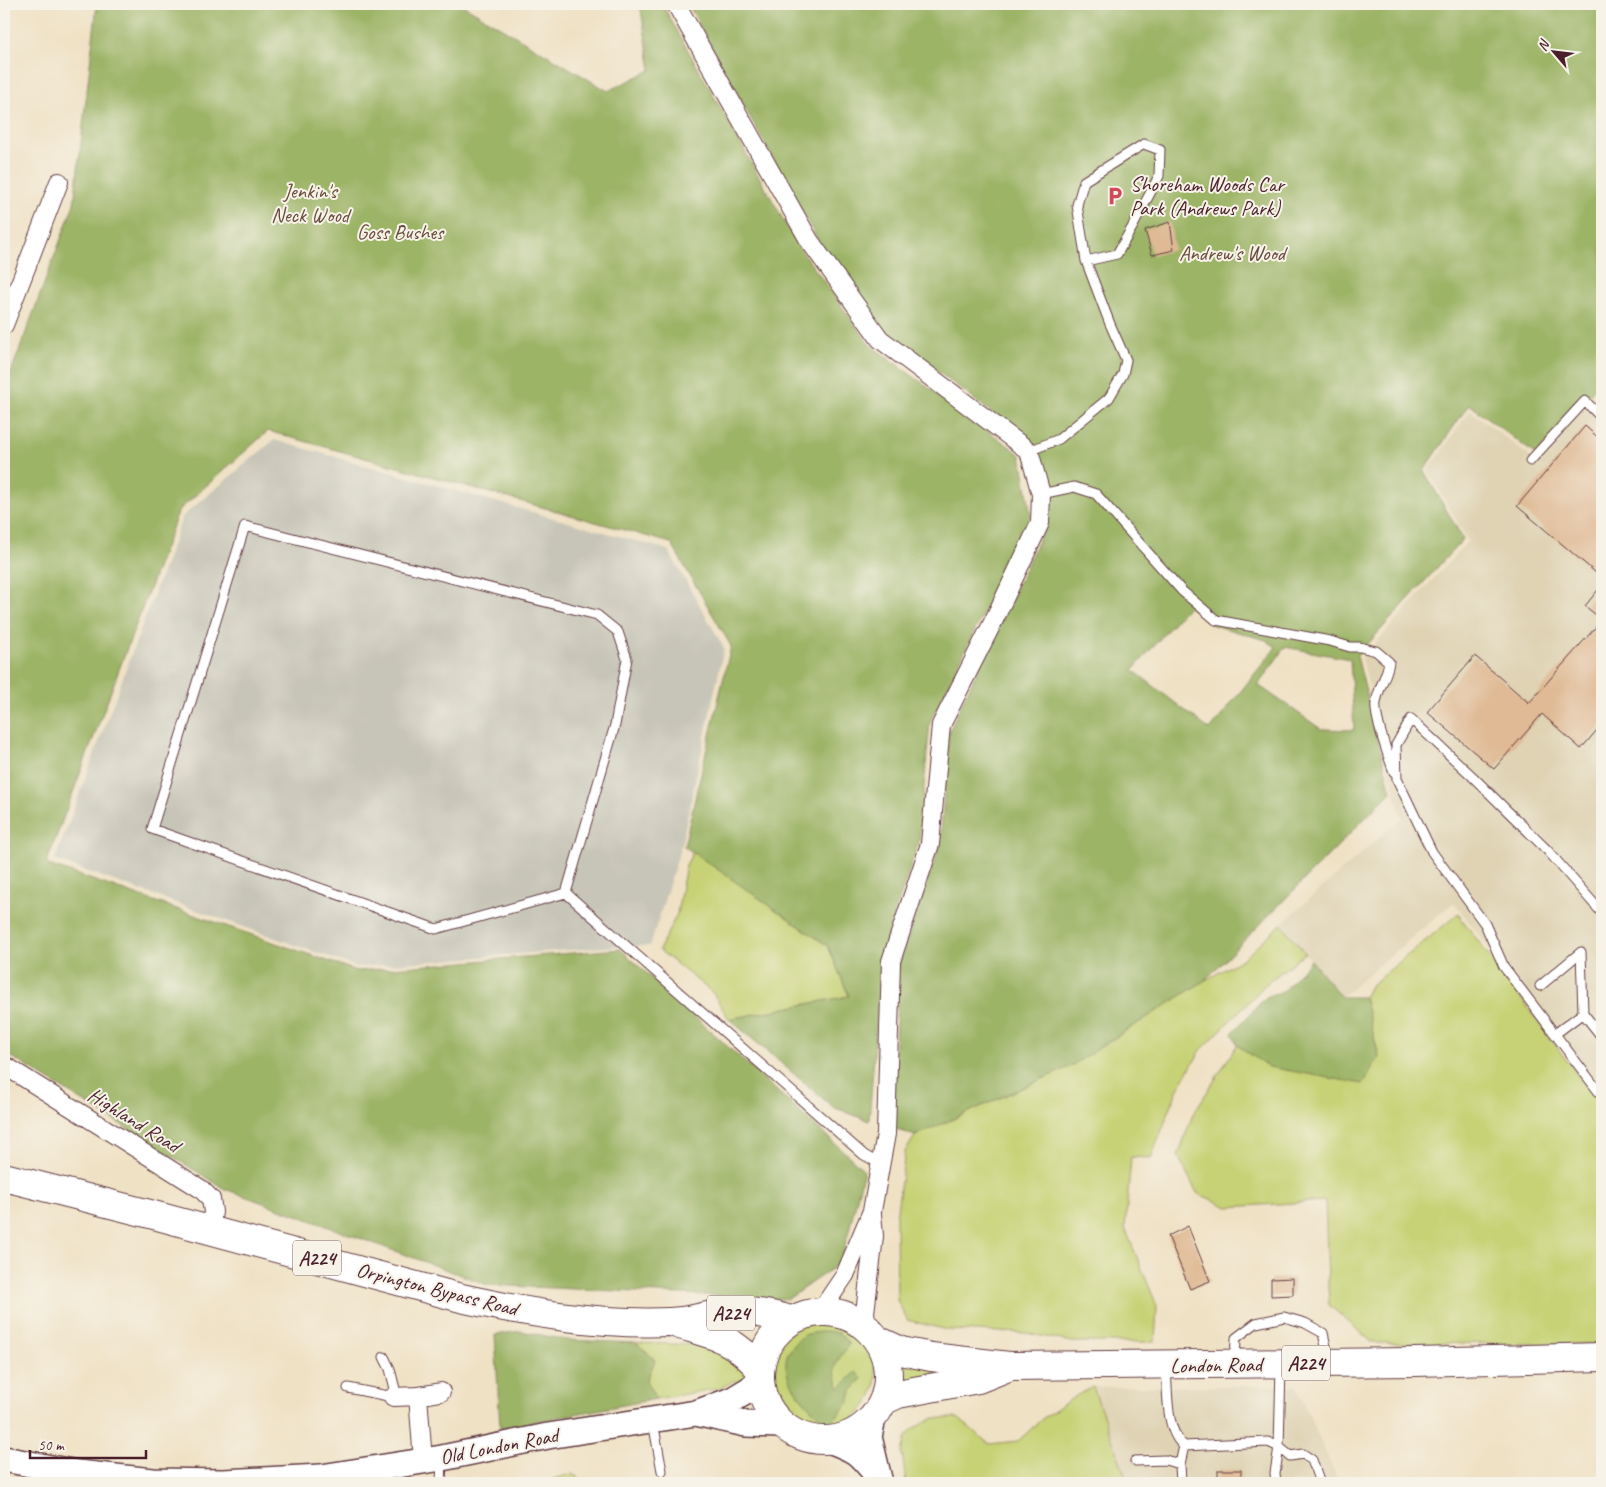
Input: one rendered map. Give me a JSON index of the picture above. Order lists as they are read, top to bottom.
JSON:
{
  "streets": {
    "main road": ["A224", "Orpington Bypass Road", "London Road"],
    "street": ["Highland Road", "Old London Road"]
  },
  "crossings": [
    ["Highland Road", "Orpington Bypass Road"],
    ["Orpington Bypass Road", "London Road"],
    ["Orpington Bypass Road", "Old London Road"],
    ["London Road", "Old London Road"]
  ],
  "parks": ["Jenkin's Neck Wood", "Goss Bushes", "Andrew's Wood"],
  "places": {
    "parking": ["Shoreham Woods Car Park (Andrews Park)"]
  },
  "scale_bar": "50 m",
  "north": "top left"
}
